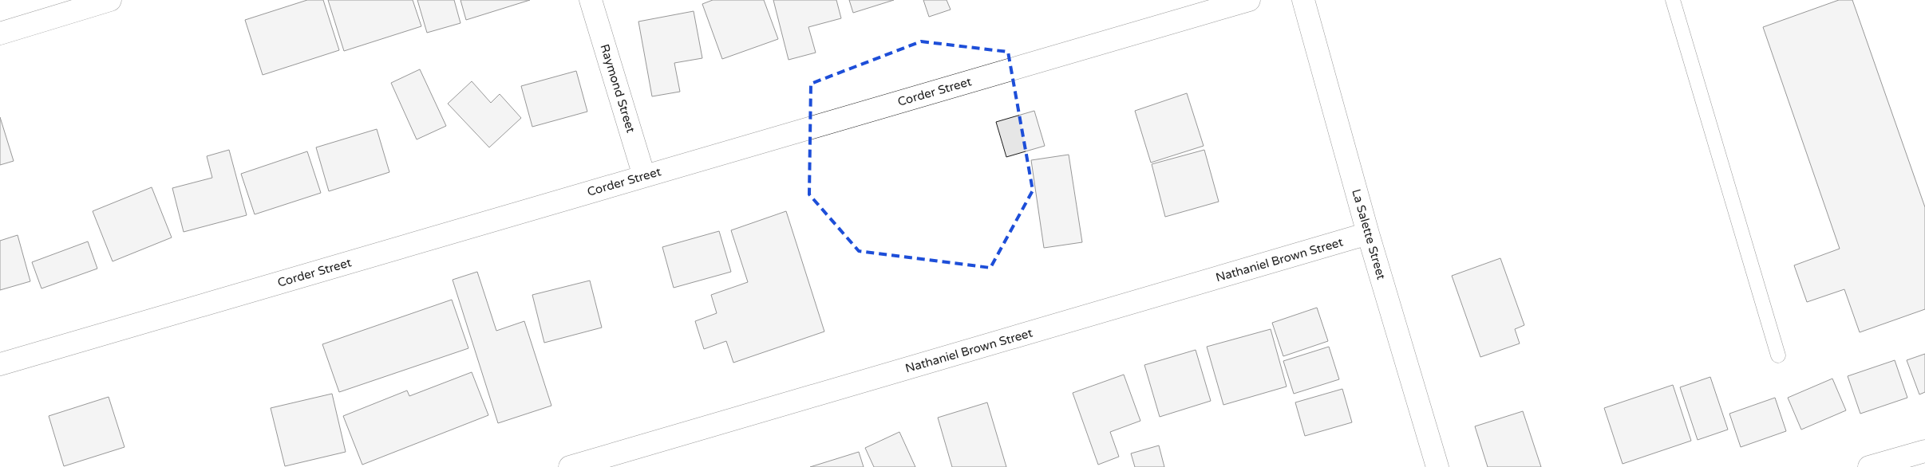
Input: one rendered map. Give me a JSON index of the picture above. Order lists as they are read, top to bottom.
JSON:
{
  "streets": {
    "street": [
      "Raymond Street",
      "Corder Street",
      "La Salette Street",
      "Nathaniel Brown Street"
    ]
  },
  "crossings": [
    ["Raymond Street", "Corder Street"],
    ["La Salette Street", "Nathaniel Brown Street"]
  ]
}
